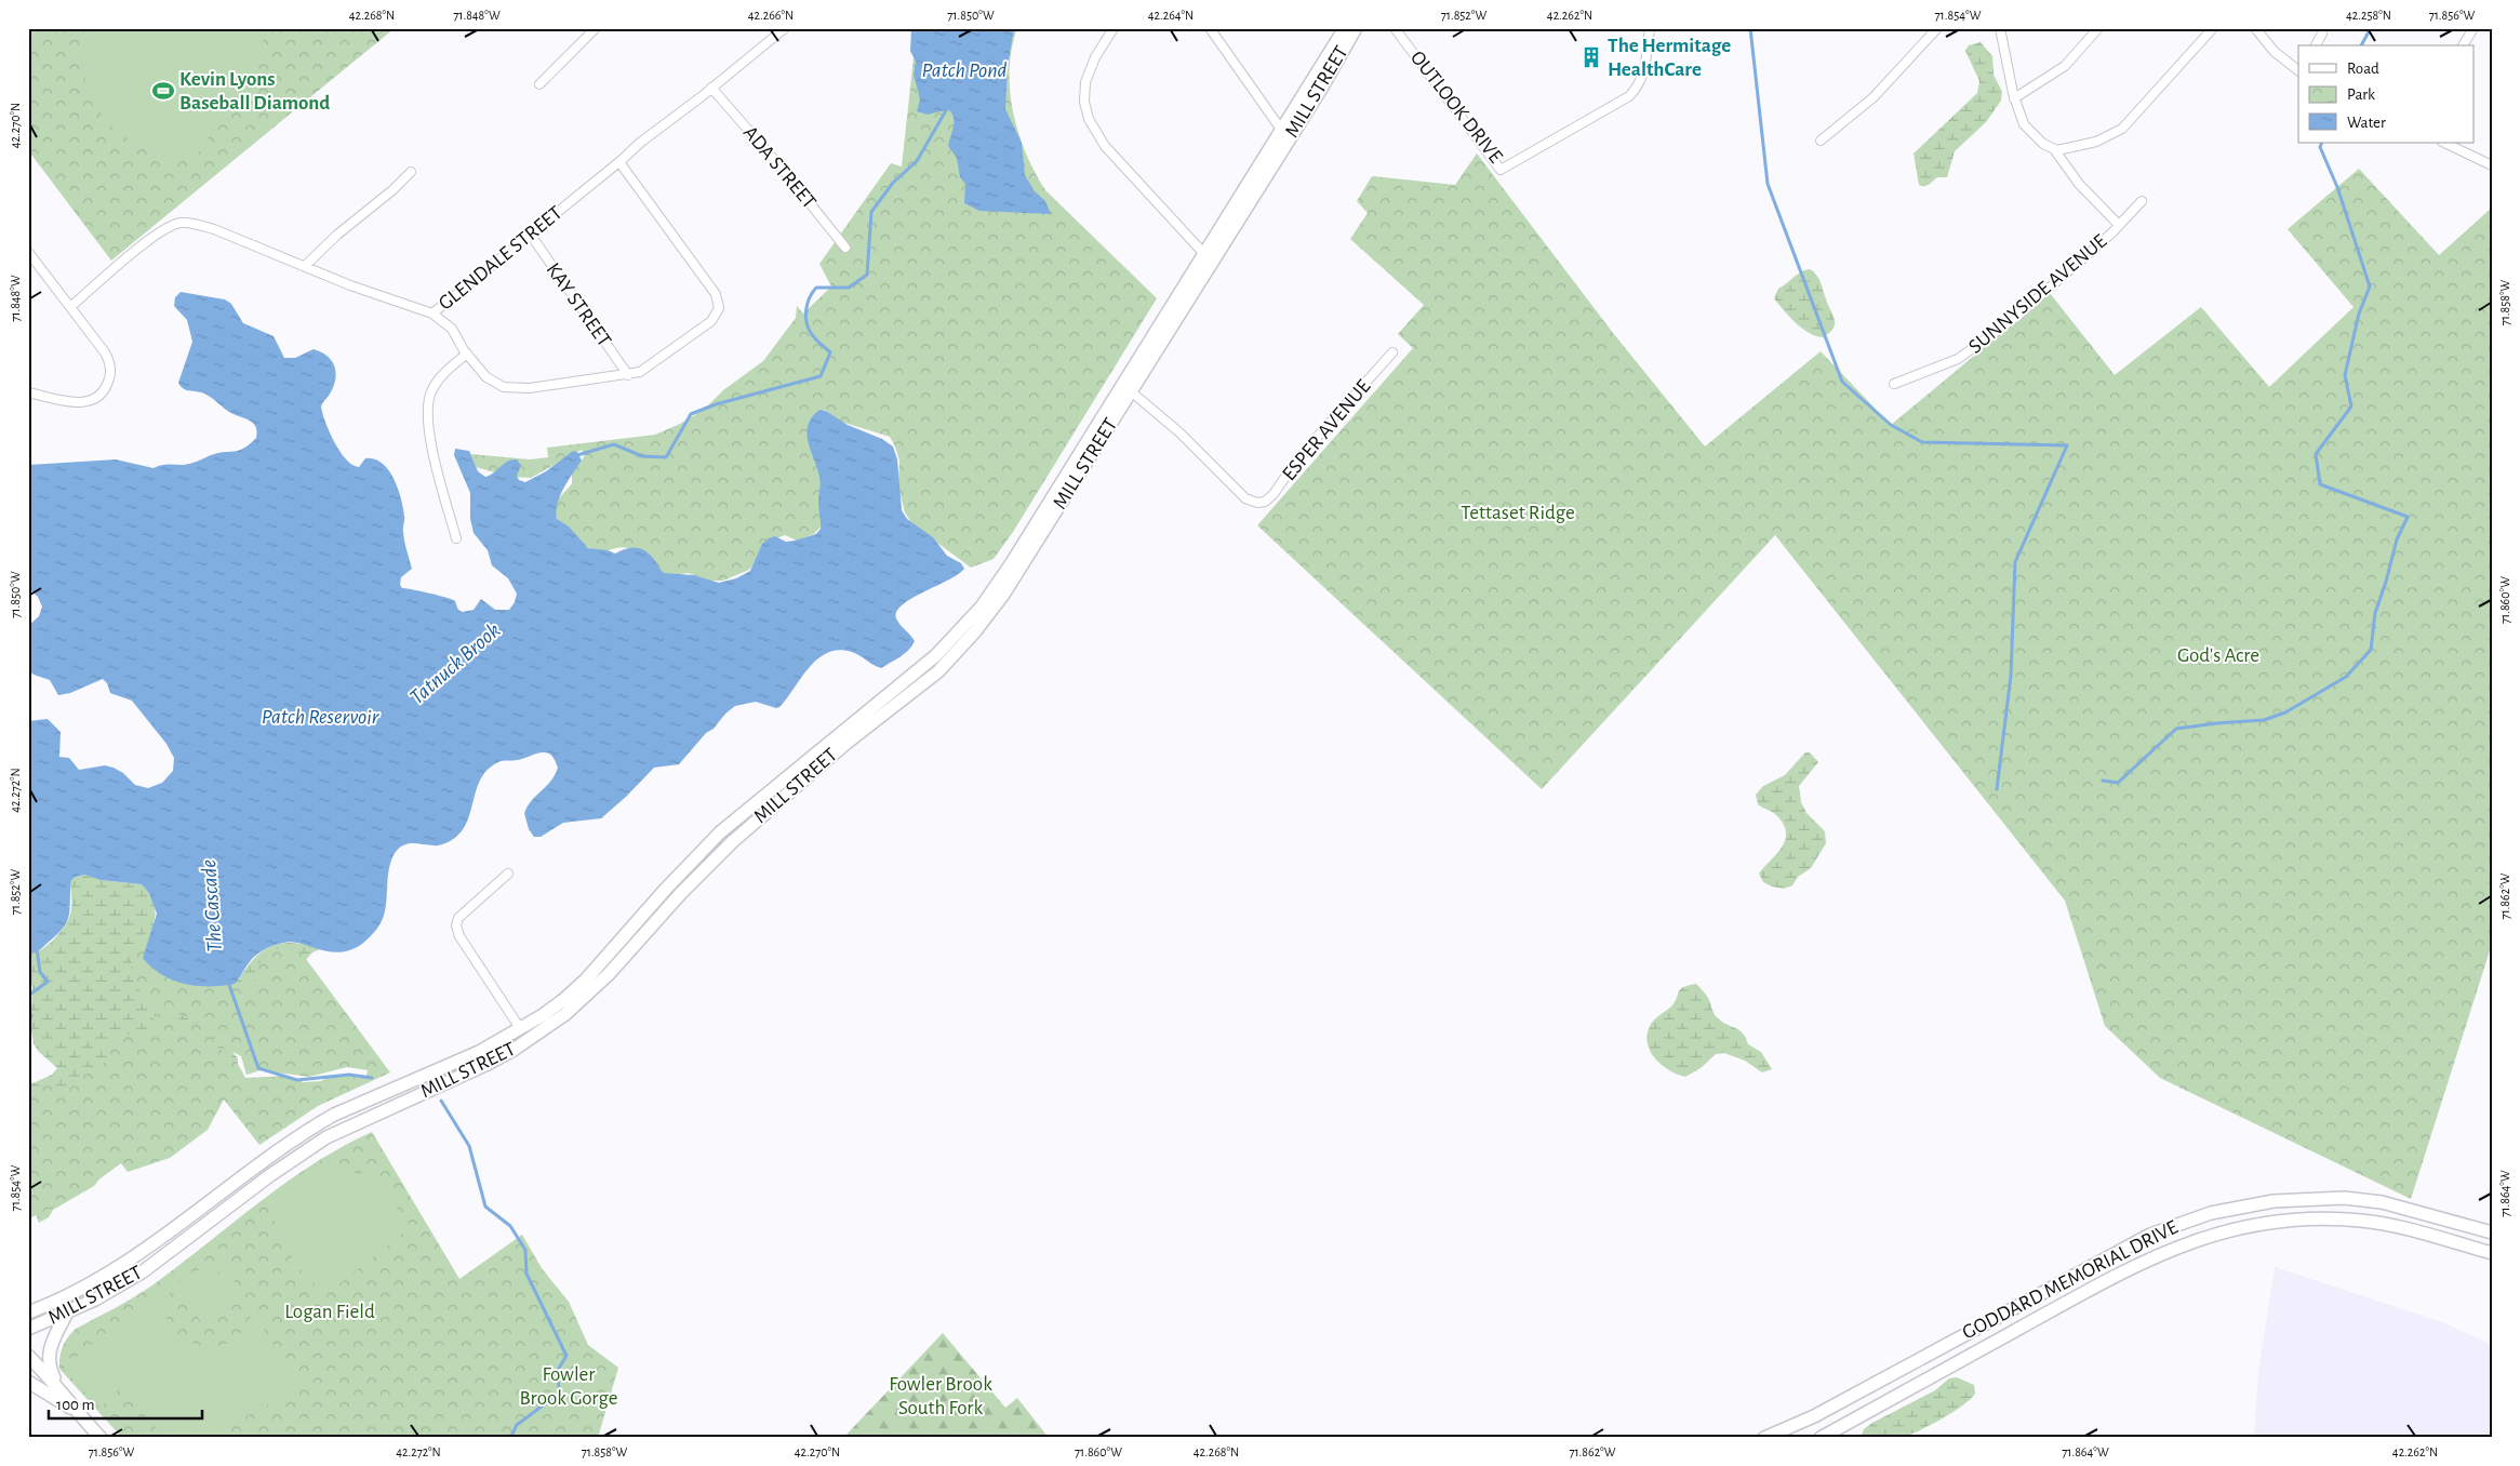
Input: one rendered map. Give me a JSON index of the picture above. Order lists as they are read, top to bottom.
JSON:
{
  "streets": {
    "main road": ["MILL STREET", "GODDARD MEMORIAL DRIVE"],
    "street": [
      "OUTLOOK DRIVE",
      "ADA STREET",
      "GLENDALE STREET",
      "SUNNYSIDE AVENUE",
      "KAY STREET",
      "ESPER AVENUE"
    ]
  },
  "crossings": [
    ["MILL STREET", "ESPER AVENUE"],
    ["ADA STREET", "GLENDALE STREET"],
    ["GLENDALE STREET", "KAY STREET"]
  ],
  "water": [
    "Patch Pond",
    "Tatnuck Brook",
    "Patch Reservoir",
    "The Cascade"
  ],
  "parks": [
    "Tettaset Ridge",
    "God's Acre",
    "Logan Field",
    "Fowler Brook Gorge",
    "Fowler Brook South Fork"
  ],
  "places": {
    "building": ["The Hermitage HealthCare"],
    "sports": ["Kevin Lyons Baseball Diamond"]
  },
  "legend": ["Road", "Park", "Water"],
  "scale_bar": "100 m",
  "coordinates": [
    "42.268°N",
    "71.848°W",
    "42.266°N",
    "71.850°W",
    "42.264°N",
    "71.852°W",
    "42.262°N",
    "71.854°W",
    "42.258°N",
    "71.856°W",
    "42.270°N",
    "71.858°W",
    "71.860°W",
    "42.272°N",
    "71.862°W",
    "71.864°W"
  ]
}
